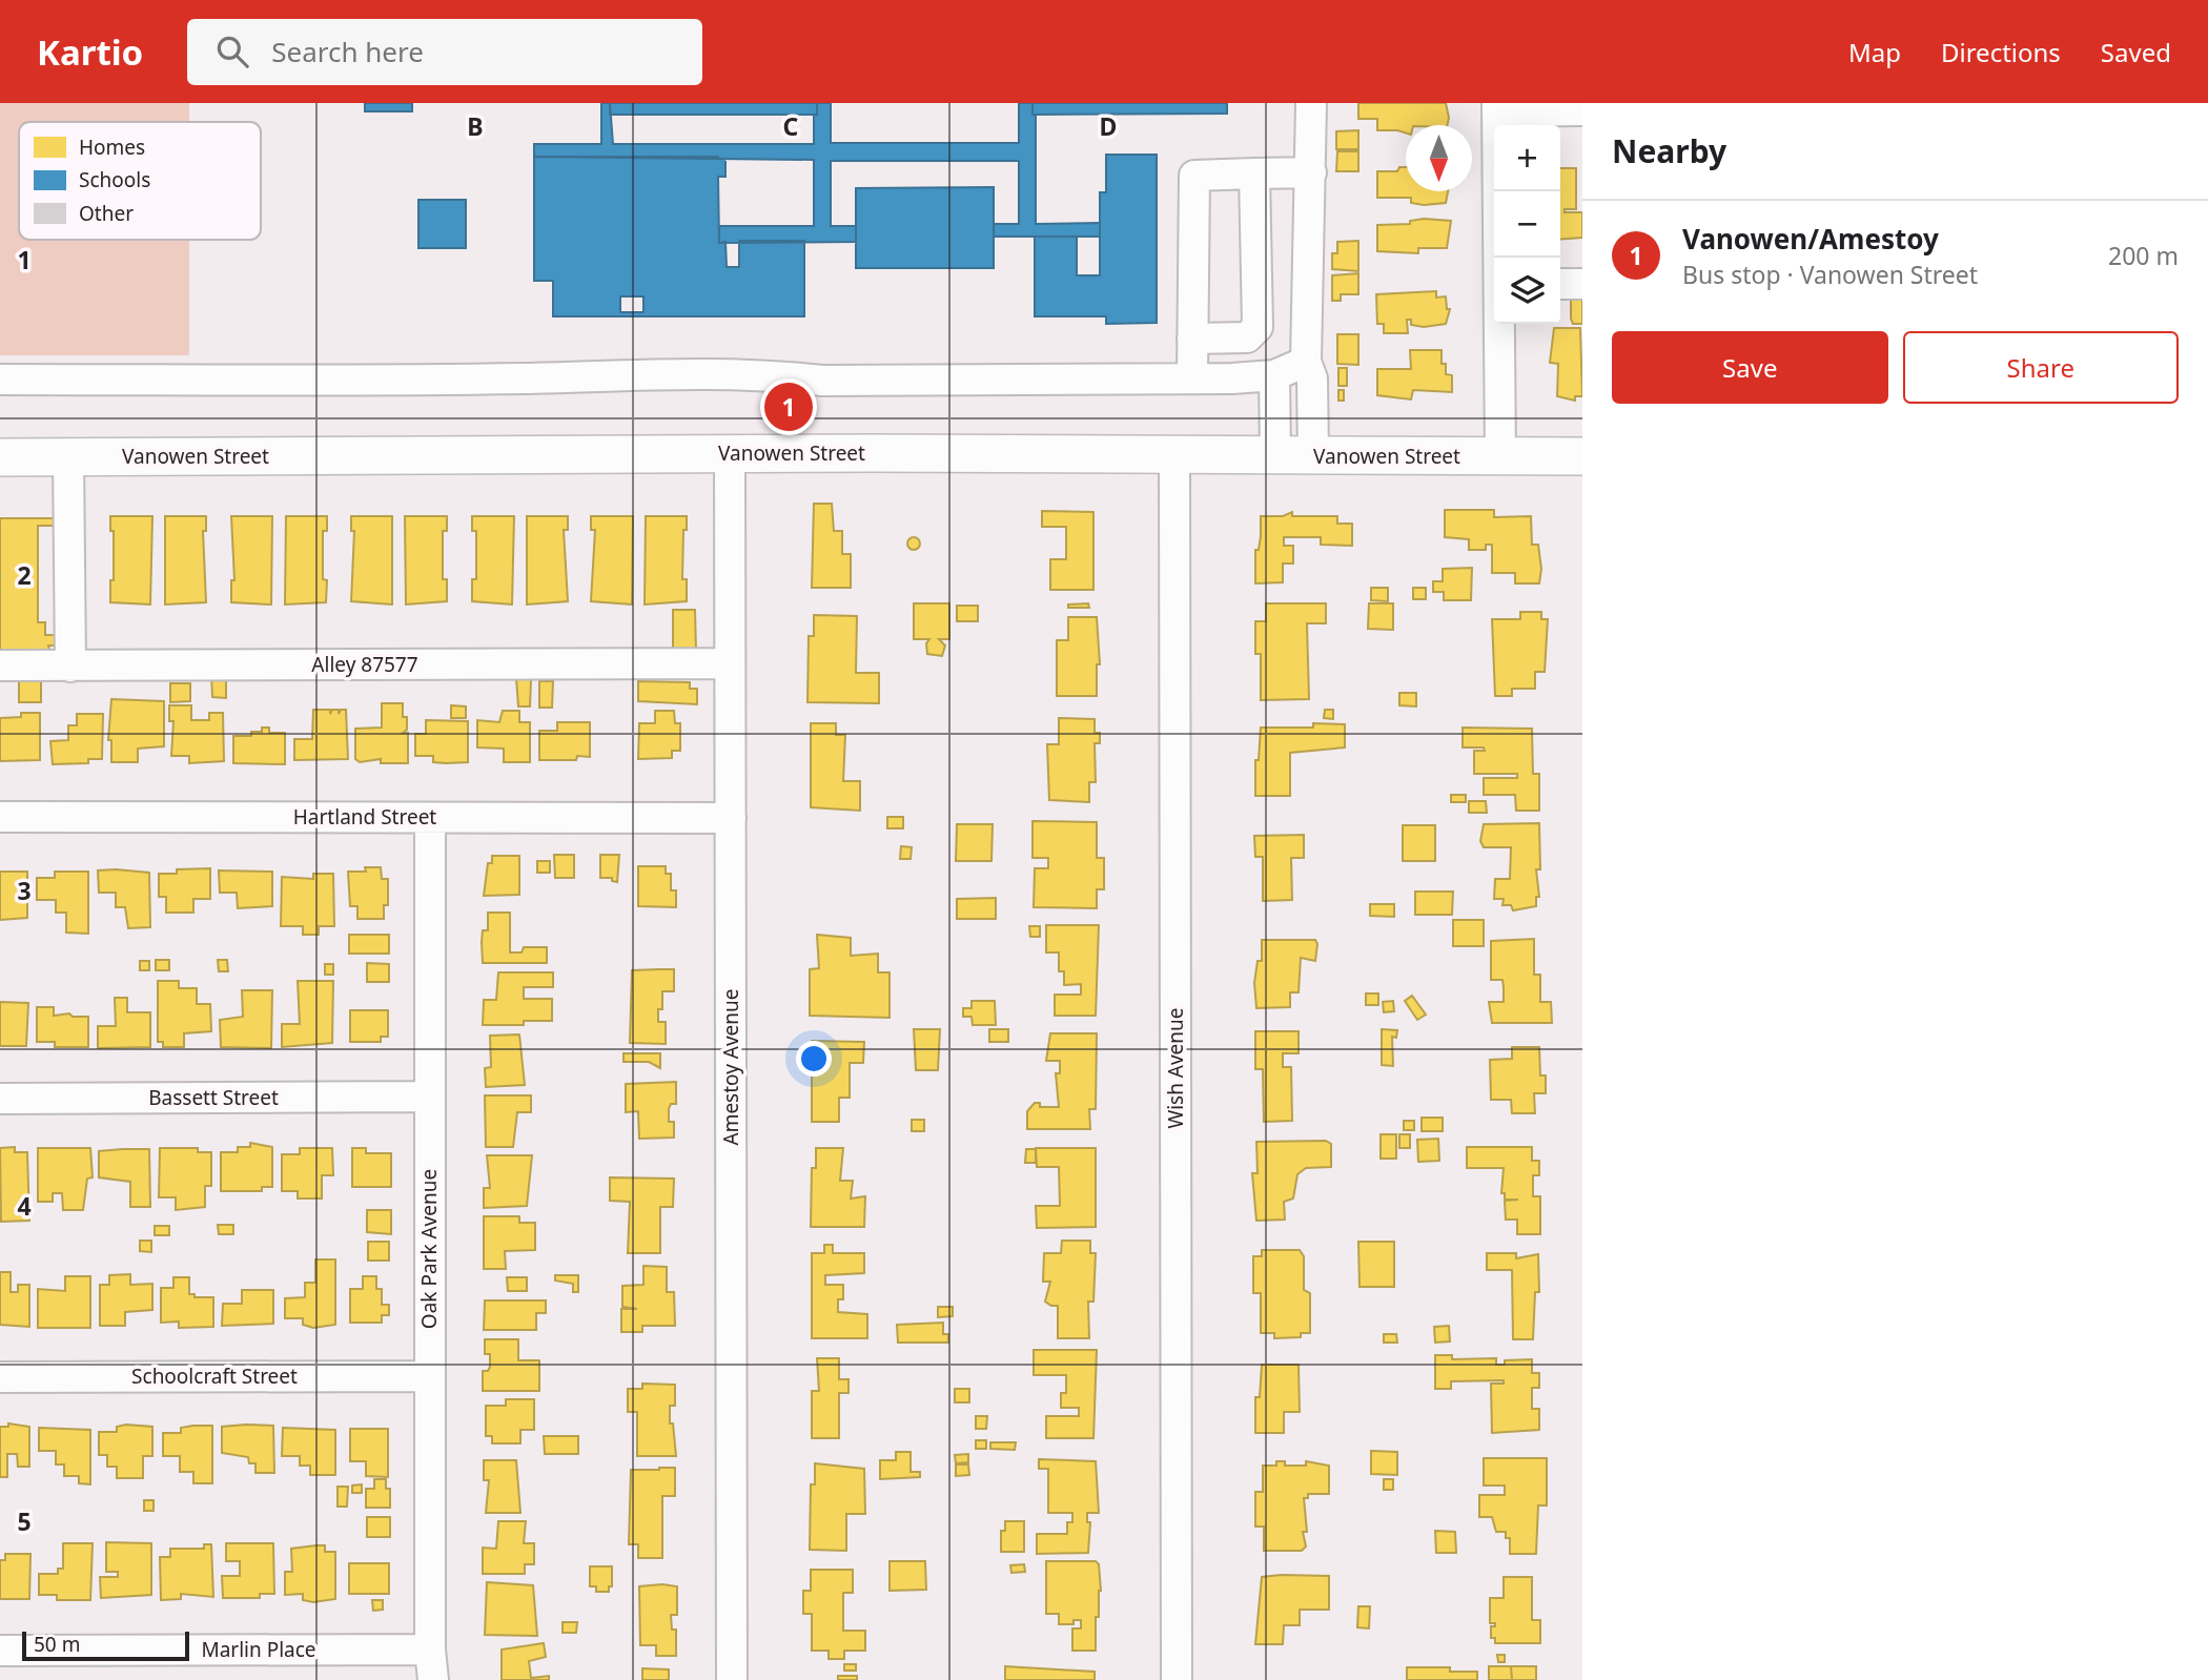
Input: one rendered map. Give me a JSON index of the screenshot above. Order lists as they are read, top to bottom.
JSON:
{
  "streets": {
    "main road": ["Vanowen Street"],
    "street": [
      "Alley 87577",
      "Hartland Street",
      "Amestoy Avenue",
      "Wish Avenue",
      "Bassett Street",
      "Oak Park Avenue",
      "Schoolcraft Street",
      "Marlin Place"
    ]
  },
  "crossings": [
    ["Vanowen Street", "Amestoy Avenue"],
    ["Vanowen Street", "Wish Avenue"],
    ["Alley 87577", "Amestoy Avenue"],
    ["Hartland Street", "Amestoy Avenue"],
    ["Hartland Street", "Oak Park Avenue"],
    ["Bassett Street", "Oak Park Avenue"],
    ["Oak Park Avenue", "Schoolcraft Street"],
    ["Oak Park Avenue", "Marlin Place"]
  ],
  "legend": ["Homes", "Schools", "Other"],
  "scale_bar": "50 m",
  "north": "bottom",
  "page": {
    "header": "Kartio",
    "search": "Search here",
    "nav": ["Map", "Directions", "Saved"],
    "heading": "Nearby",
    "map_buttons": ["+", "−"],
    "list": [
      {
        "mark": "1",
        "name": "Vanowen/Amestoy",
        "note": "Bus stop · Vanowen Street",
        "value": "200 m"
      }
    ],
    "buttons": ["Save", "Share"],
    "pins": "1",
    "scale": "50 m"
  },
  "grid": {
    "columns": ["B", "C", "D"],
    "rows": [
      "1",
      "2",
      "3",
      "4",
      "5"
    ]
  }
}
